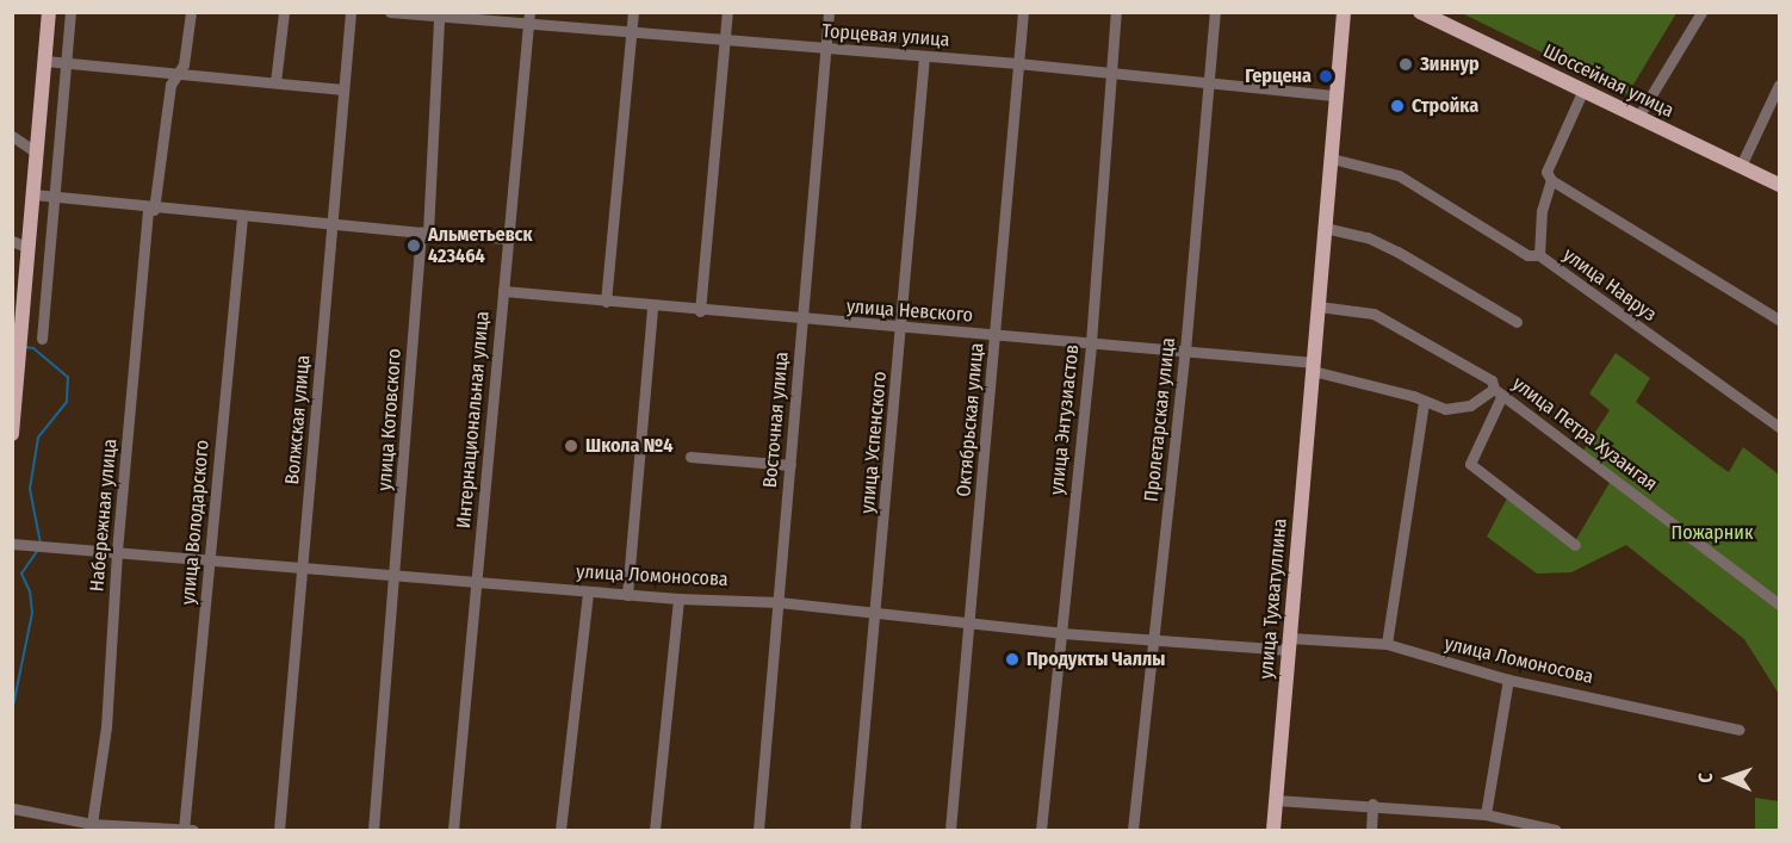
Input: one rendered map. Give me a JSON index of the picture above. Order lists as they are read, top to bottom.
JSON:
{
  "streets": {
    "main road": ["Шоссейная улица", "улица Тухватуллина"],
    "street": [
      "Торцевая улица",
      "улица Навруз",
      "улица Невского",
      "Волжская улица",
      "улица Котовского",
      "Интернациональная улица",
      "Восточная улица",
      "Октябрьская улица",
      "улица Энтузиастов",
      "Пролетарская улица",
      "улица Петра Хузангая",
      "улица Успенского",
      "Набережная улица",
      "улица Володарского",
      "улица Ломоносова"
    ]
  },
  "crossings": [
    ["Торцевая улица", "улица Котовского"],
    ["Торцевая улица", "Интернациональная улица"],
    ["Торцевая улица", "Восточная улица"],
    ["Торцевая улица", "Октябрьская улица"],
    ["Торцевая улица", "улица Энтузиастов"],
    ["Торцевая улица", "Пролетарская улица"],
    ["Торцевая улица", "улица Успенского"],
    ["Торцевая улица", "улица Тухватуллина"],
    ["улица Навруз", "улица Тухватуллина"],
    ["улица Невского", "Интернациональная улица"],
    ["улица Невского", "Восточная улица"],
    ["улица Невского", "Октябрьская улица"],
    ["улица Невского", "улица Энтузиастов"],
    ["улица Невского", "Пролетарская улица"],
    ["улица Невского", "улица Успенского"],
    ["улица Невского", "улица Тухватуллина"],
    ["Волжская улица", "улица Ломоносова"],
    ["улица Котовского", "улица Ломоносова"],
    ["Интернациональная улица", "улица Ломоносова"],
    ["Восточная улица", "улица Ломоносова"],
    ["Октябрьская улица", "улица Ломоносова"],
    ["улица Энтузиастов", "улица Ломоносова"],
    ["Пролетарская улица", "улица Ломоносова"],
    ["улица Петра Хузангая", "улица Тухватуллина"],
    ["улица Успенского", "улица Ломоносова"],
    ["Набережная улица", "улица Ломоносова"],
    ["улица Володарского", "улица Ломоносова"],
    ["улица Ломоносова", "улица Тухватуллина"]
  ],
  "parks": ["Пожарник"],
  "places": [
    "Зиннур",
    "Герцена",
    "Стройка",
    "Альметьевск 423464",
    "Школа №4",
    "Продукты Чаллы"
  ],
  "north": "left"
}
